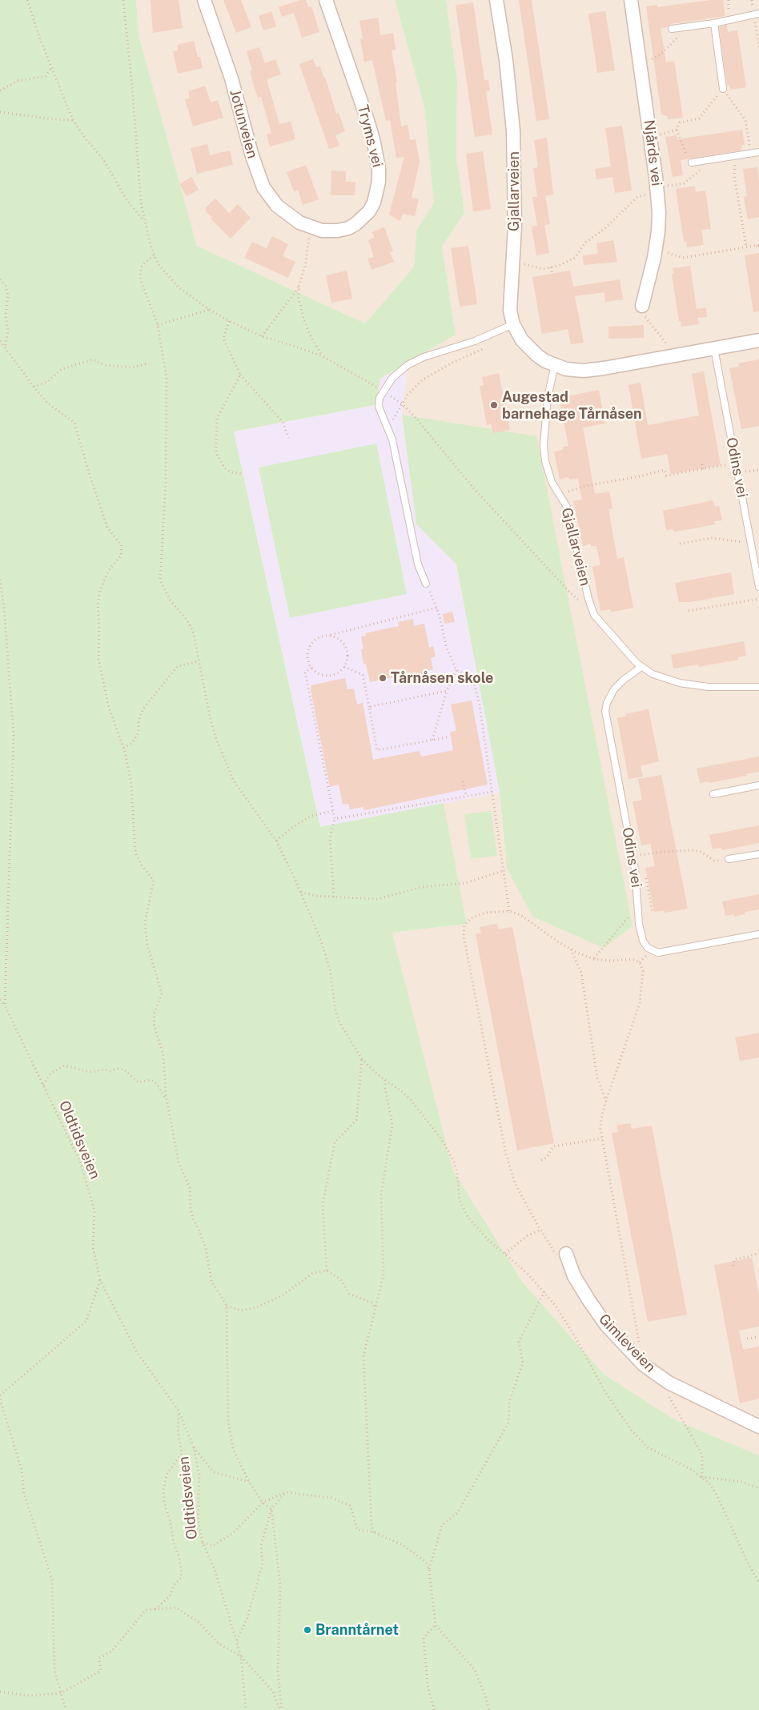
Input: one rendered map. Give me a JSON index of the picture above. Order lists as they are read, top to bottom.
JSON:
{
  "streets": {
    "street": [
      "Jotunveien",
      "Tryms vei",
      "Njårds vei",
      "Gjallarveien",
      "Gimleveien"
    ],
    "lane": ["Odins vei"],
    "path": ["Oldtidsveien"]
  },
  "crossings": [
    ["Jotunveien", "Tryms vei"],
    ["Gjallarveien", "Odins vei"]
  ],
  "places": ["Augestad barnehage Tårnåsen", "Tårnåsen skole", "Branntårnet"]
}
